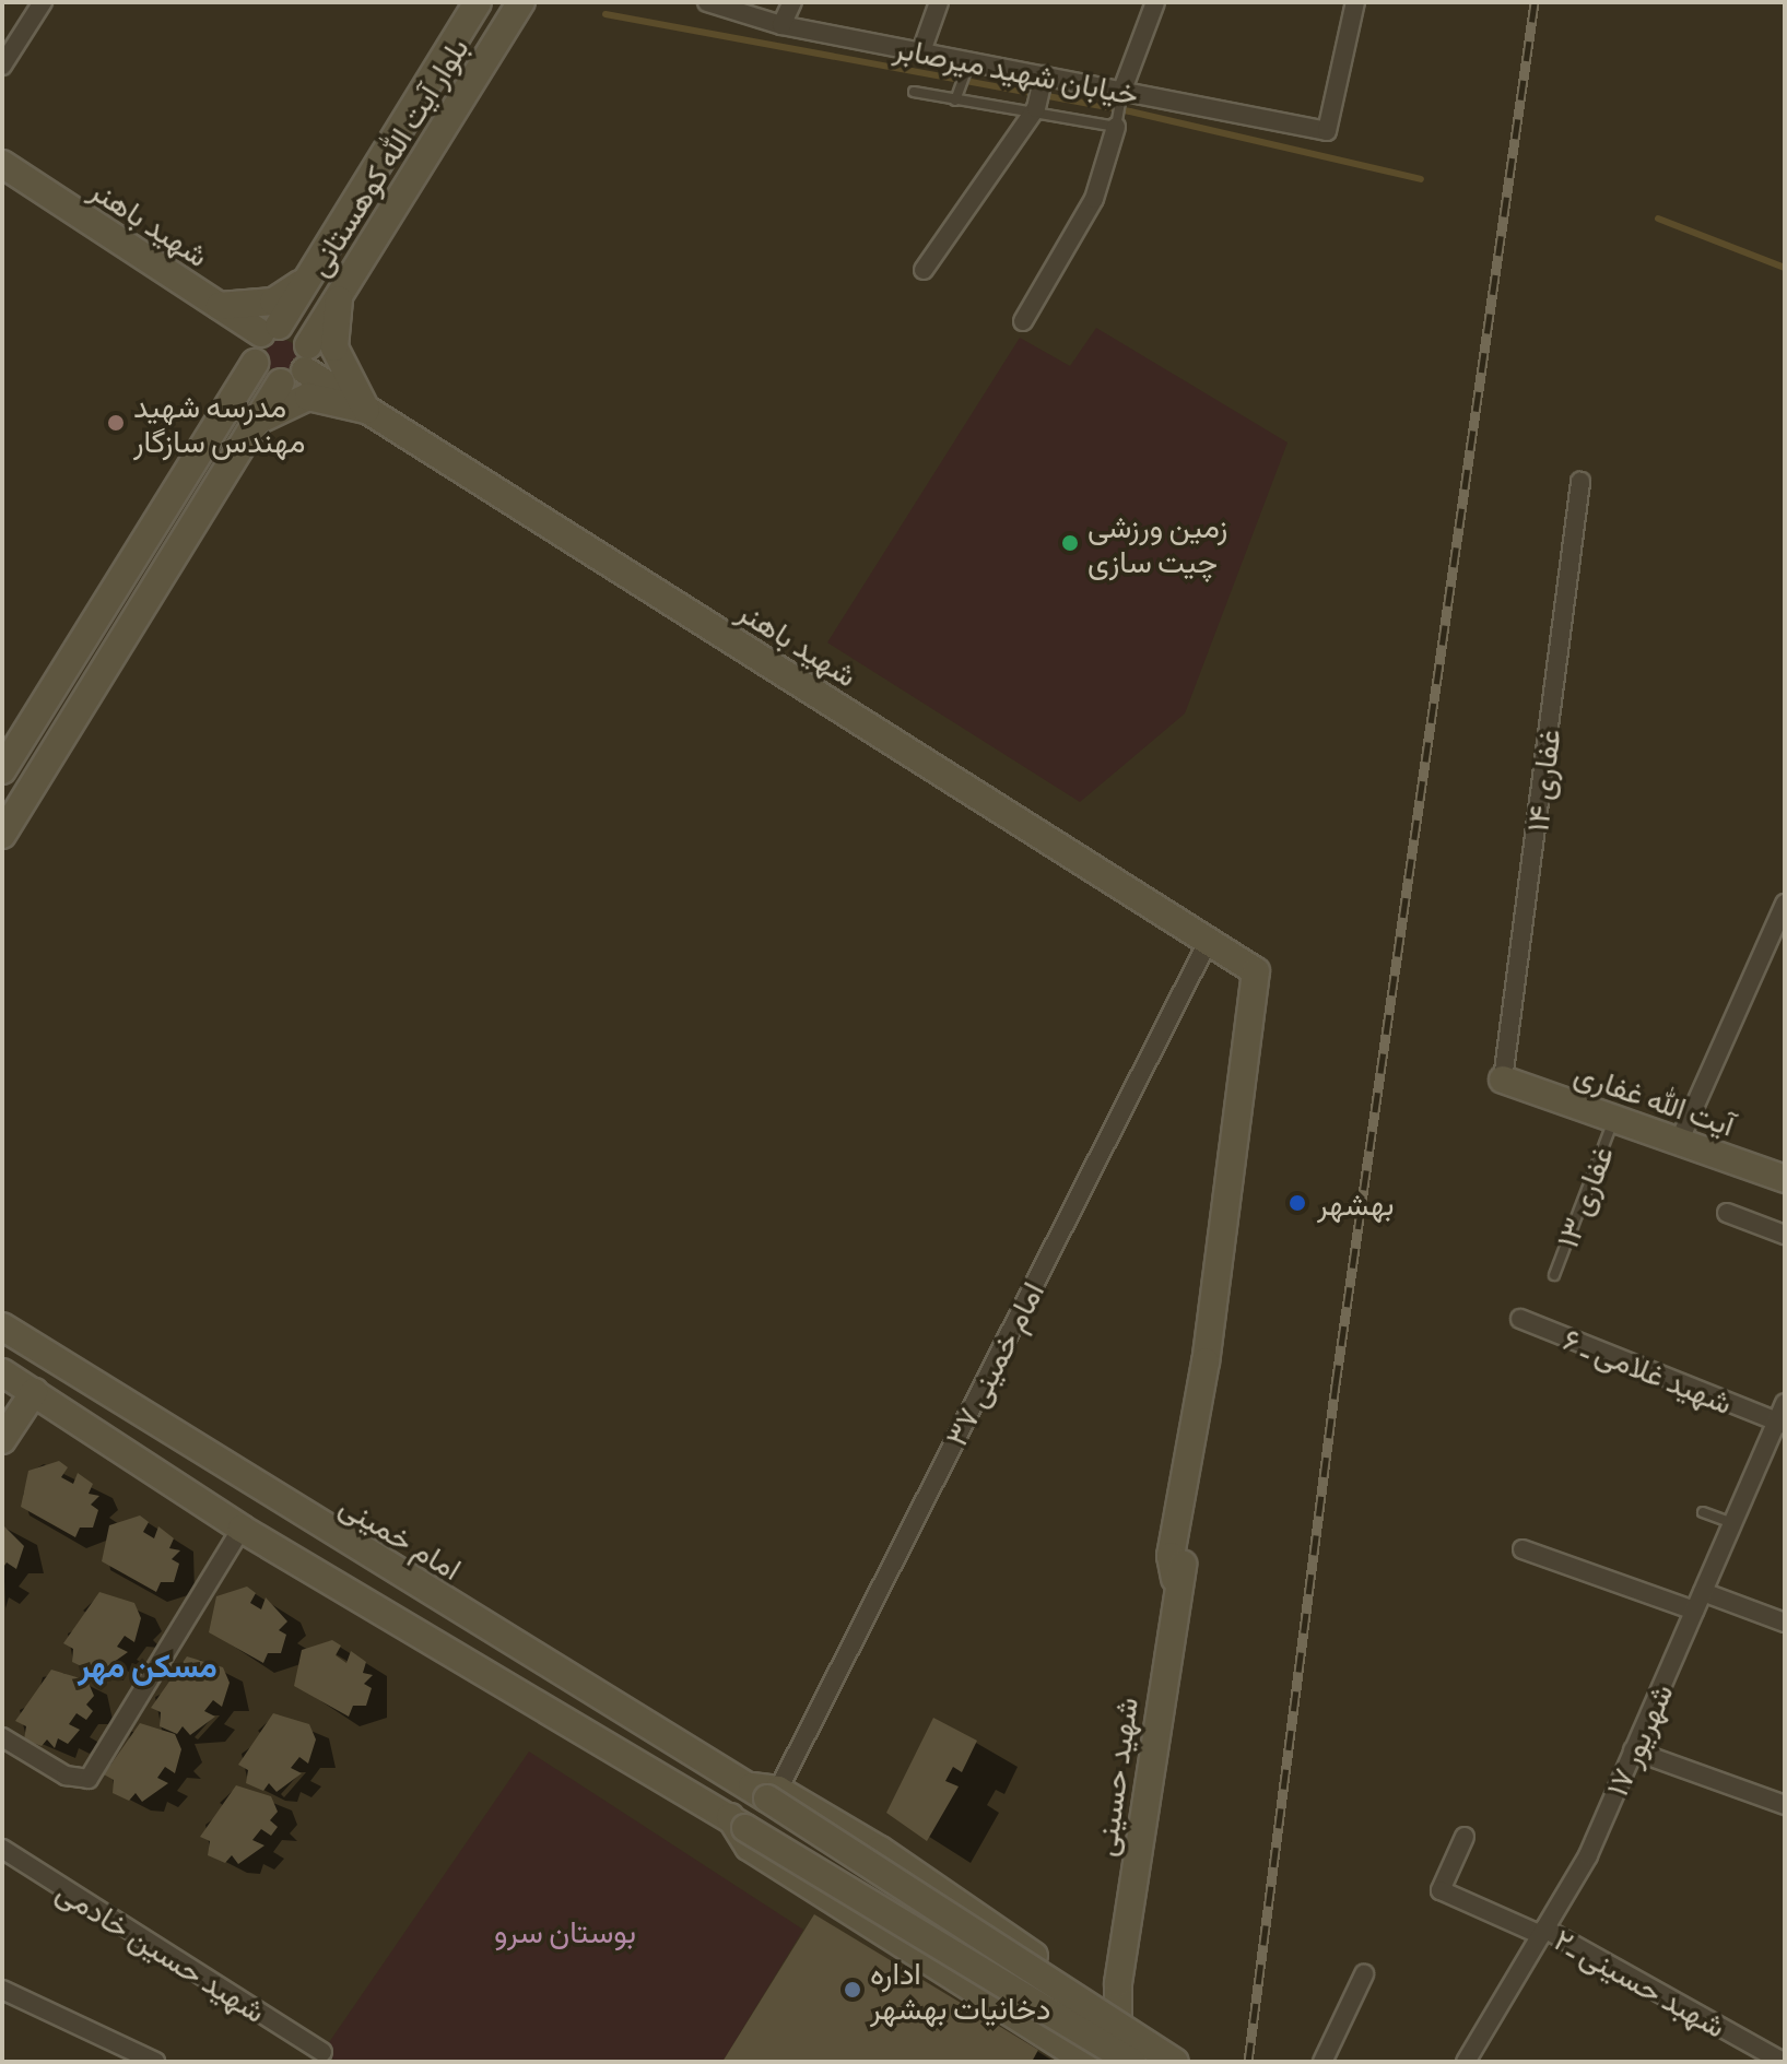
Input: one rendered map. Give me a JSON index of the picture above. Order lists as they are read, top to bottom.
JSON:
{
  "streets": {
    "main road": [
      "بلوار آیت الله کوهستانی",
      "شهید باهنر",
      "آیت الله غفاری",
      "امام خمینی",
      "شهید حسینی"
    ],
    "street": [
      "خیابان شهید میرصابر",
      "غفاری ۱۴",
      "امام خمینی ۳۷",
      "شهید غلامی ـ ۶",
      "۱۷ شهریور",
      "شهید حسین خادمی",
      "شهبد حسینی ـ۲"
    ],
    "lane": ["غفاری ۱۳"]
  },
  "crossings": [
    ["بلوار آیت الله کوهستانی", "شهید باهنر"],
    ["شهید باهنر", "امام خمینی ۳۷"],
    ["شهید باهنر", "شهید حسینی"],
    ["غفاری ۱۴", "آیت الله غفاری"],
    ["آیت الله غفاری", "غفاری ۱۳"],
    ["امام خمینی ۳۷", "امام خمینی"],
    ["شهید غلامی ـ ۶", "۱۷ شهریور"],
    ["۱۷ شهریور", "شهبد حسینی ـ۲"]
  ],
  "districts": ["مسکن مهر"],
  "parks": ["بوستان سرو"],
  "places": [
    "مدرسه شهید مهندس سازگار",
    "زمین ورزشی چیت سازی",
    "بهشهر",
    "اداره دخانیات بهشهر"
  ]
}
